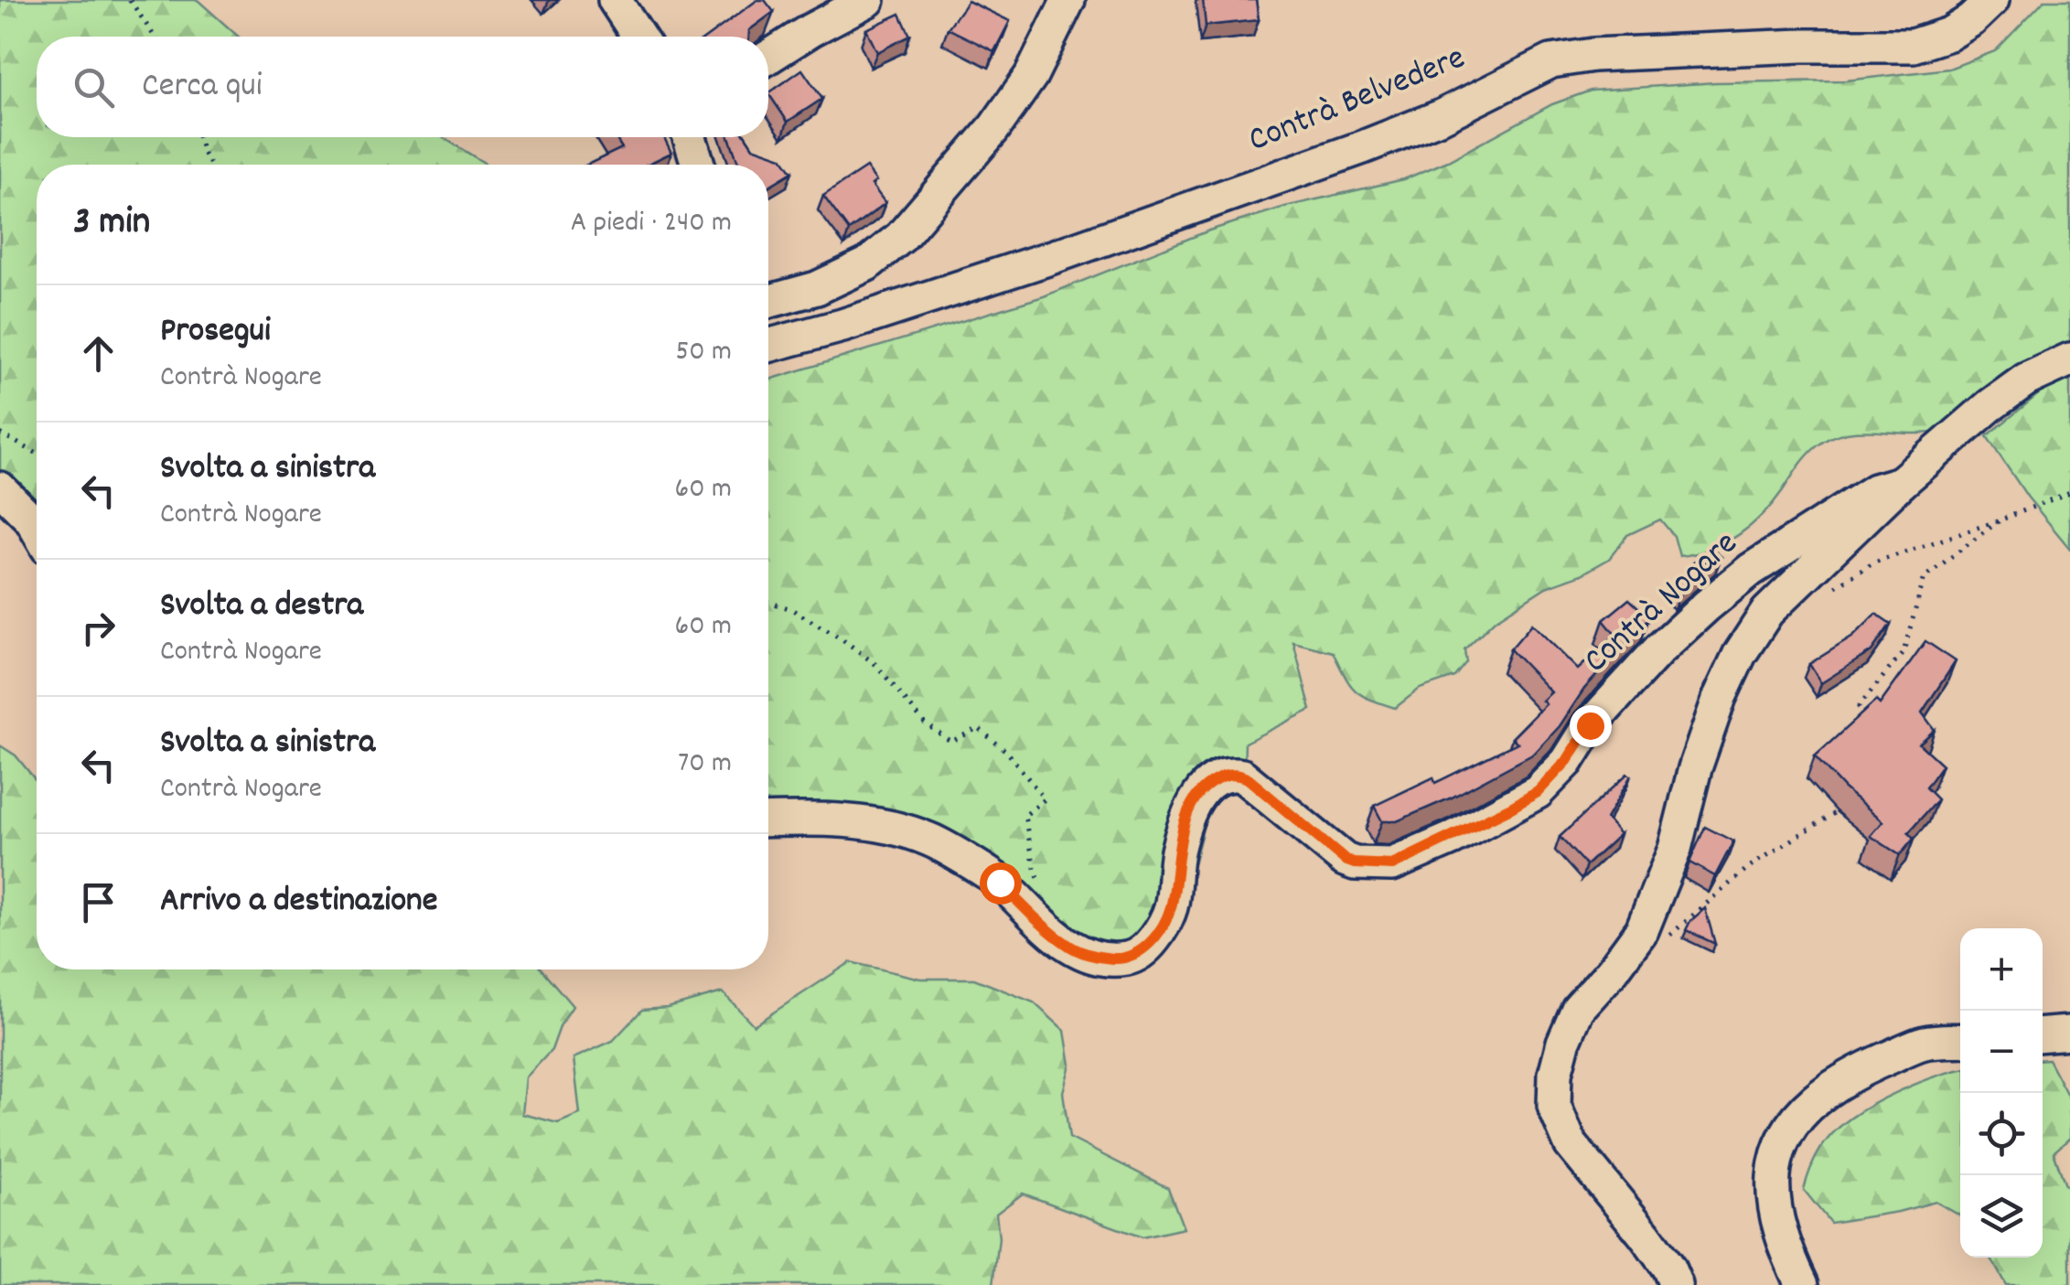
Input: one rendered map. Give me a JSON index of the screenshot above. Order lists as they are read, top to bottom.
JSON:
{
  "streets": {
    "street": ["Contrà Belvedere", "Contrà Nogare"]
  },
  "page": {
    "search": "Cerca qui",
    "heading": ["3 min", "A piedi · 240 m"],
    "list": [
      ["Prosegui", "Contrà Nogare", "50 m"],
      ["Svolta a sinistra", "Contrà Nogare", "60 m"],
      ["Svolta a destra", "Contrà Nogare", "60 m"],
      ["Svolta a sinistra", "Contrà Nogare", "70 m"],
      "Arrivo a destinazione"
    ],
    "map_buttons": ["+", "−"]
  }
}
